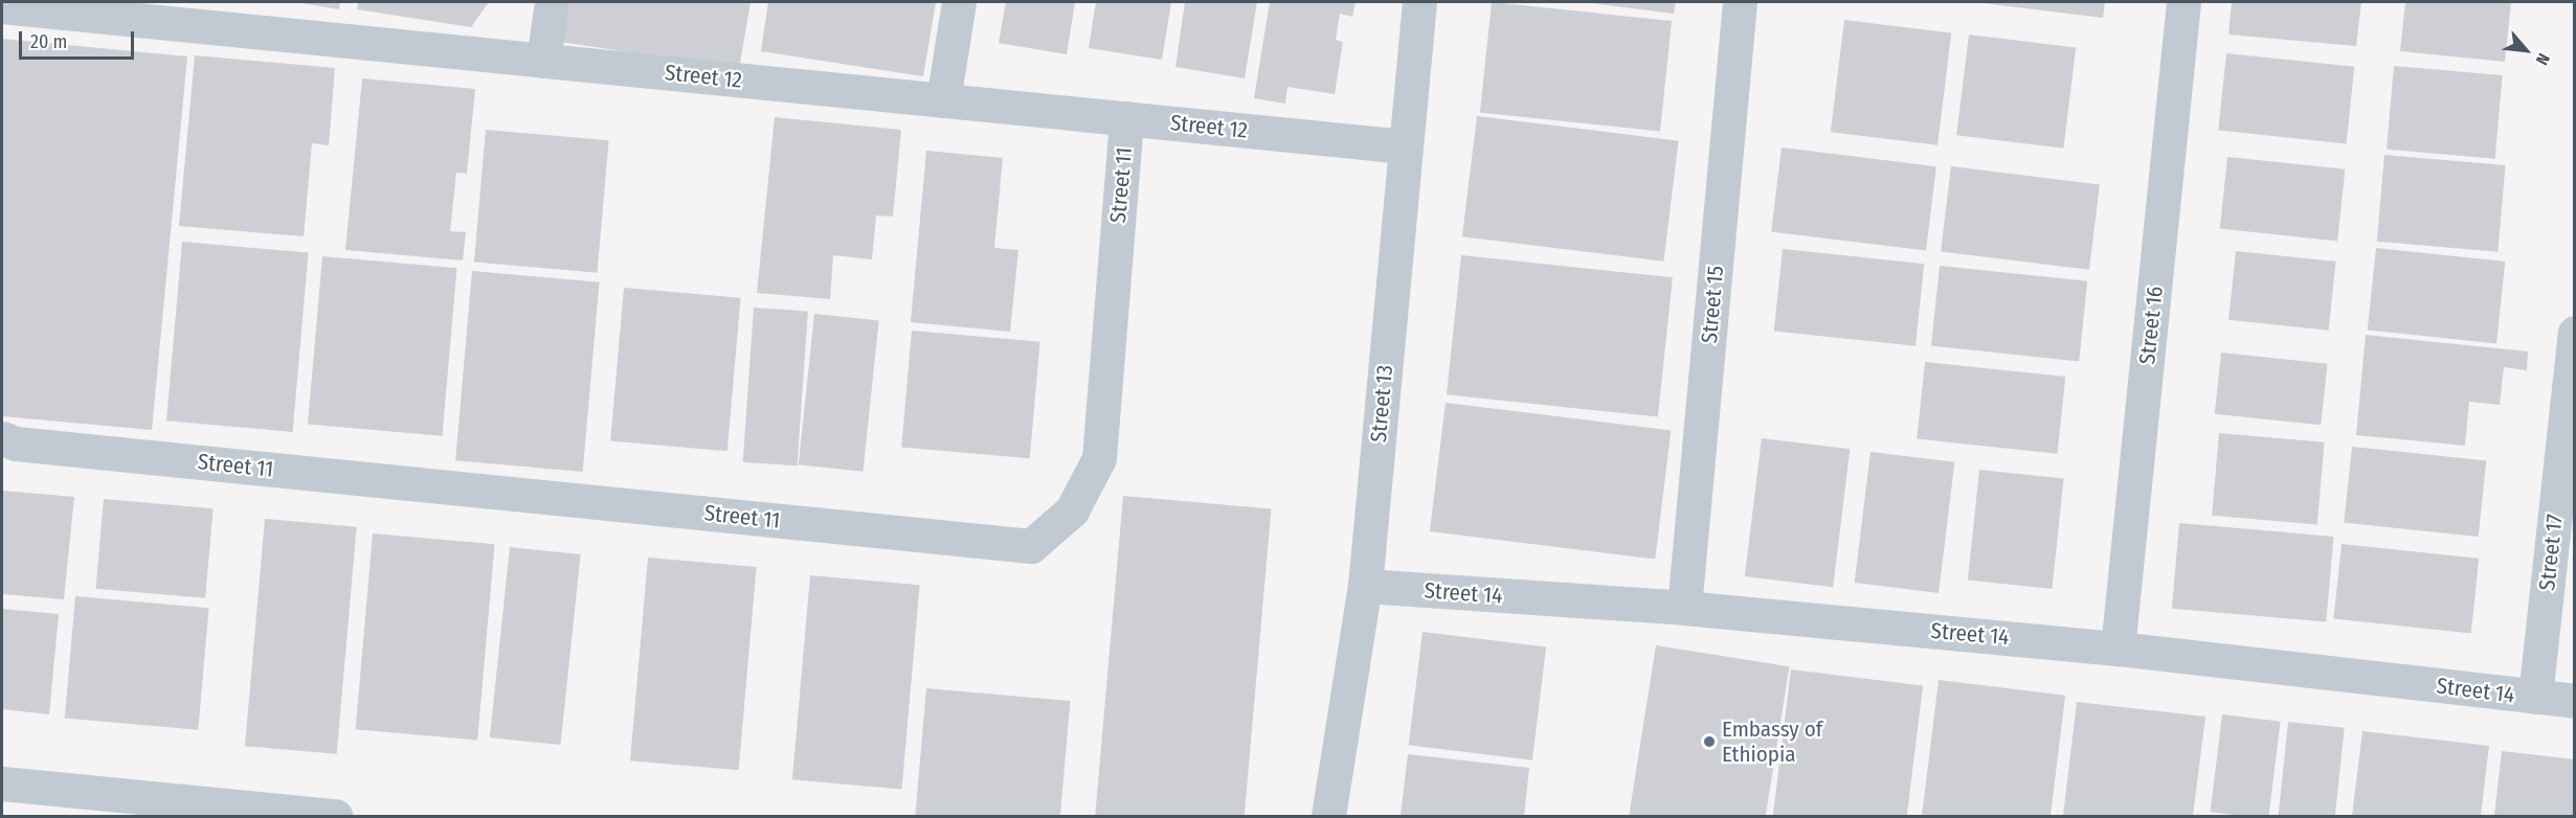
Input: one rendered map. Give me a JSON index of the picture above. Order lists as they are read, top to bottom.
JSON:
{
  "streets": {
    "street": [
      "Street 12",
      "Street 11",
      "Street 15",
      "Street 16",
      "Street 13",
      "Street 17",
      "Street 14"
    ]
  },
  "crossings": [
    ["Street 12", "Street 11"],
    ["Street 12", "Street 13"],
    ["Street 15", "Street 14"],
    ["Street 16", "Street 14"],
    ["Street 13", "Street 14"],
    ["Street 17", "Street 14"]
  ],
  "places": ["Embassy of Ethiopia"],
  "scale_bar": "20 m",
  "north": "bottom right"
}
